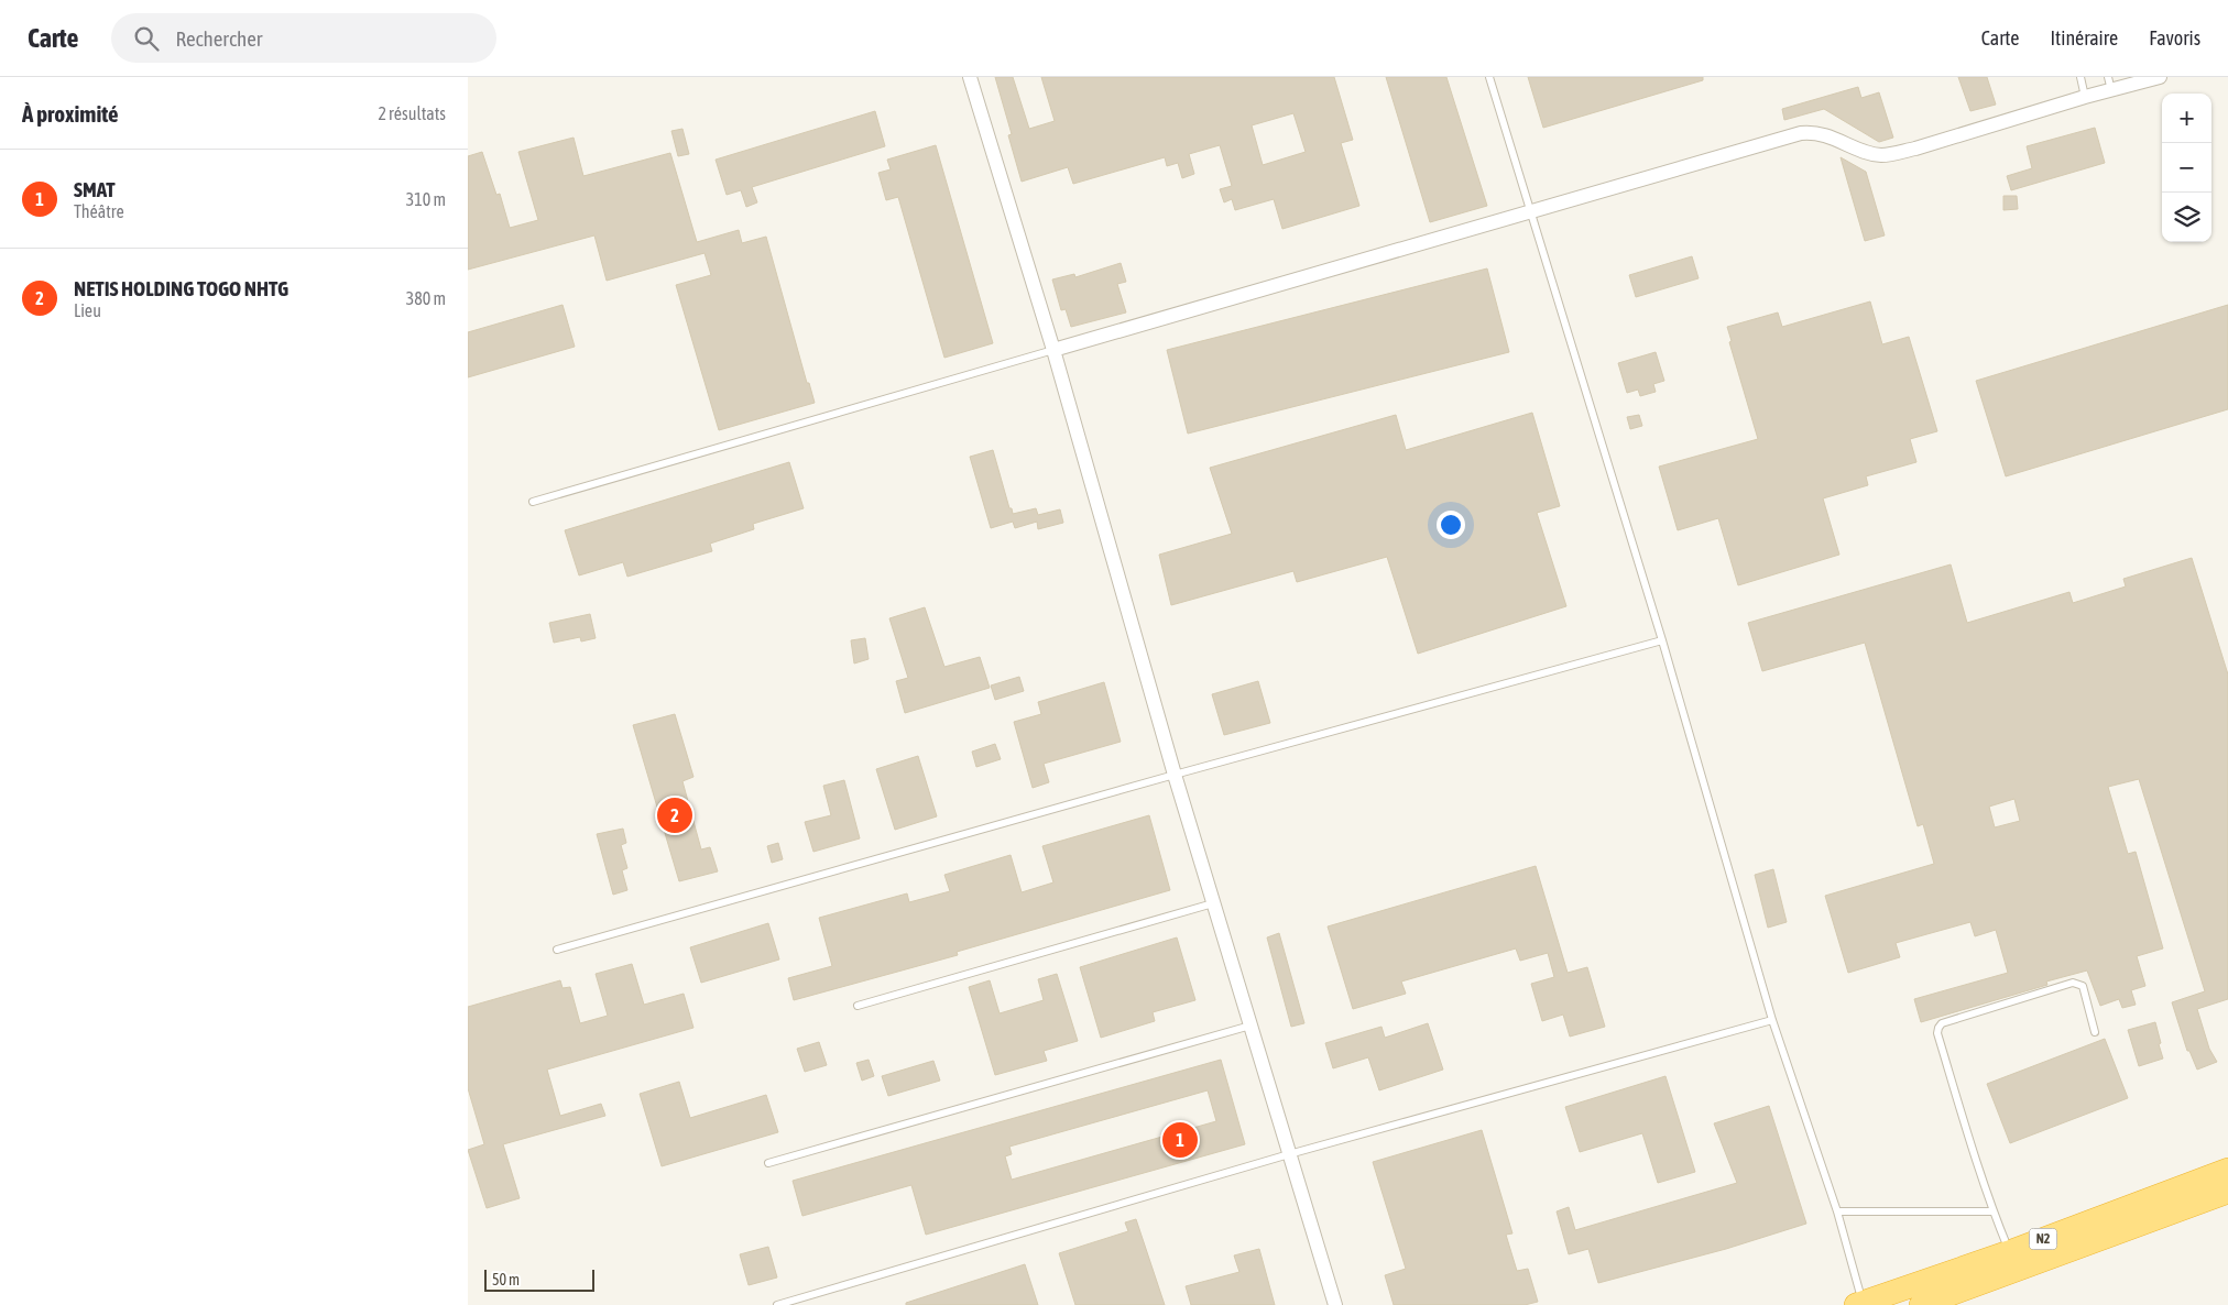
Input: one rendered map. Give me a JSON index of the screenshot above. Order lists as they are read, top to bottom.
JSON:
{
  "streets": {
    "highway": ["N2"]
  },
  "scale_bar": "50 m",
  "page": {
    "header": "Carte",
    "search": "Rechercher",
    "nav": ["Carte", "Itinéraire", "Favoris"],
    "heading": ["À proximité", "2 résultats"],
    "map_buttons": ["+", "−"],
    "list": [
      {
        "mark": "1",
        "name": "SMAT",
        "note": "Théâtre",
        "value": "310 m"
      },
      {
        "mark": "2",
        "name": "NETIS HOLDING TOGO NHTG",
        "note": "Lieu",
        "value": "380 m"
      }
    ],
    "pins": ["2", "1"],
    "scale": "50 m"
  }
}
